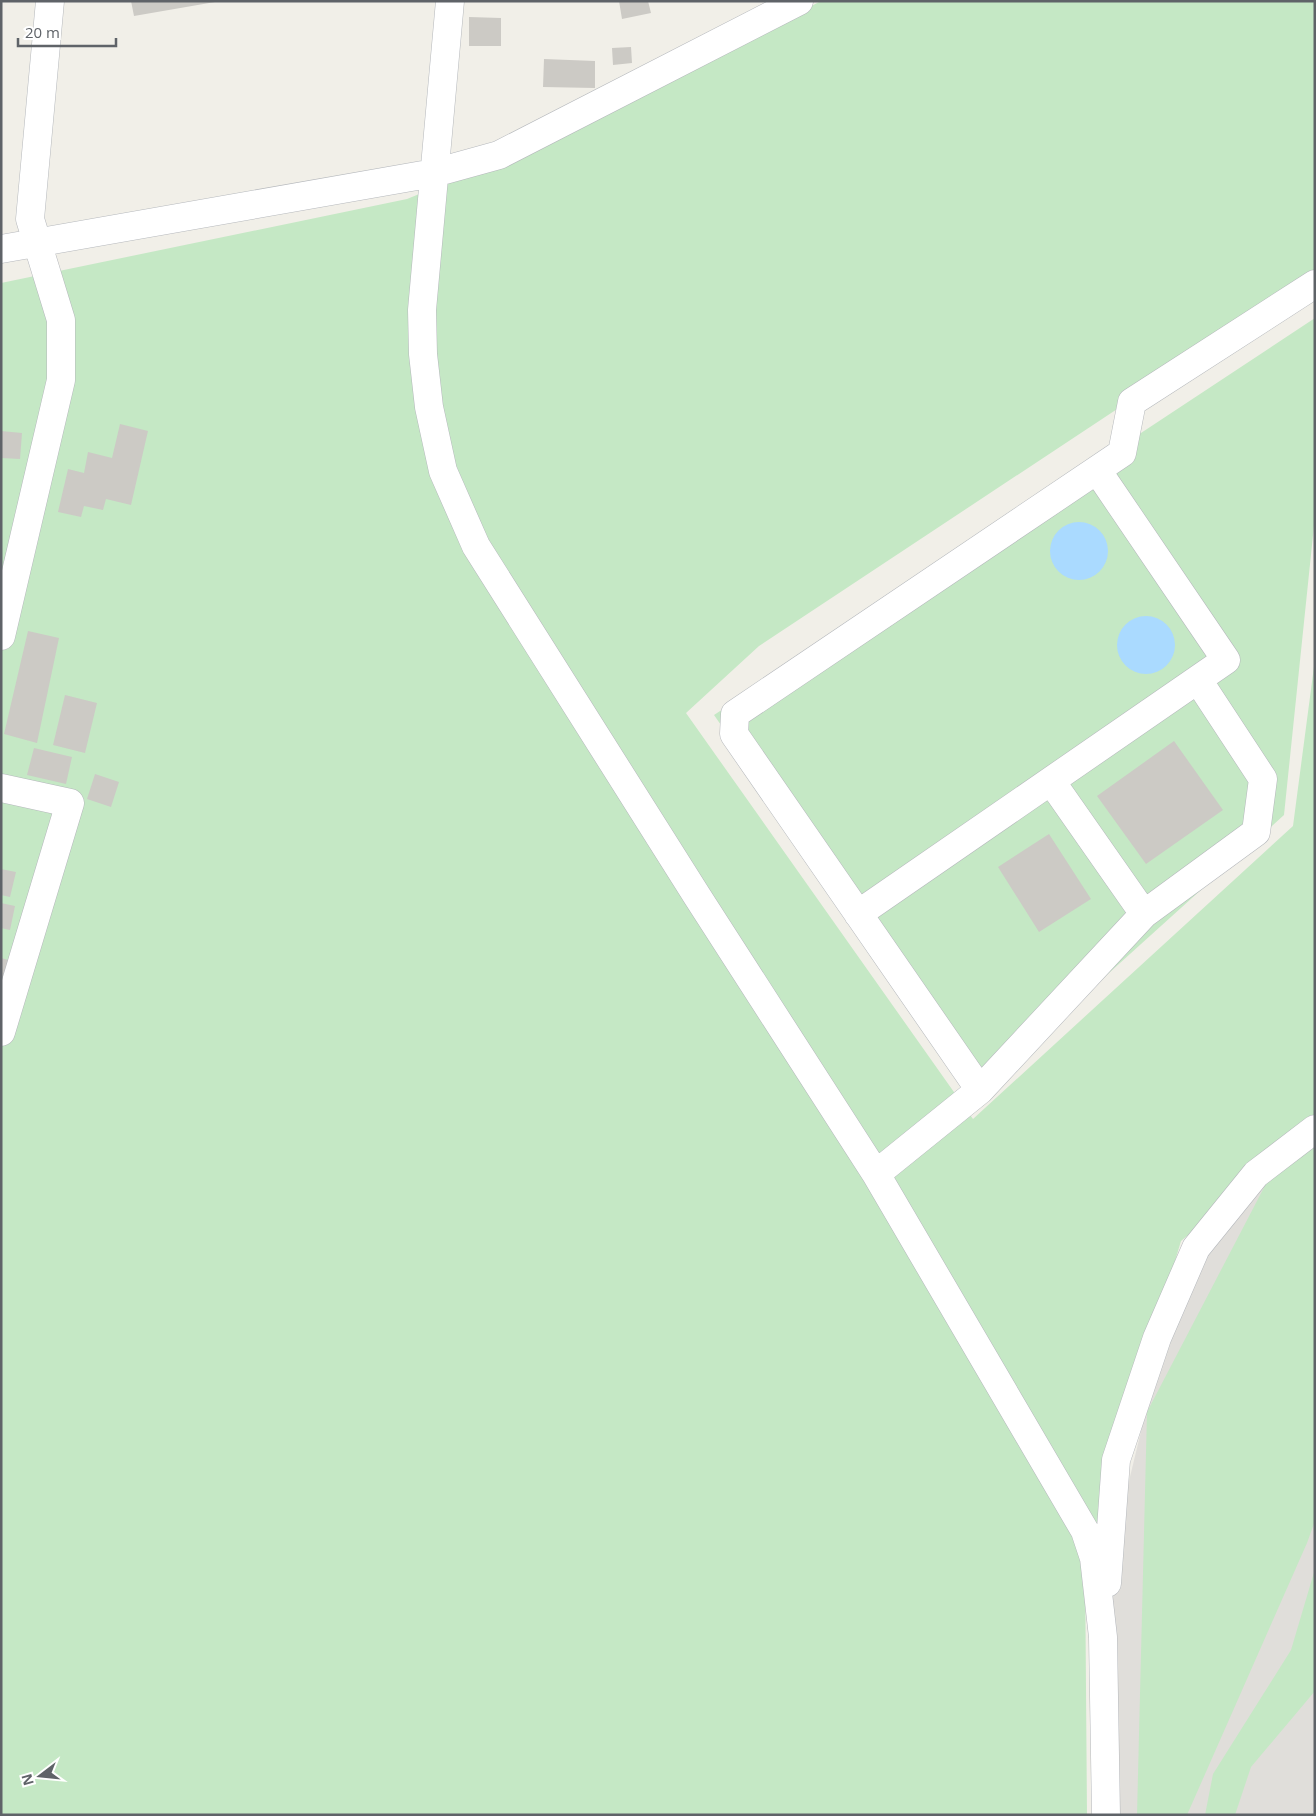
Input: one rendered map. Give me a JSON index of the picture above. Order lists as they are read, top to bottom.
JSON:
{
  "scale_bar": "20 m",
  "north": "left"
}
